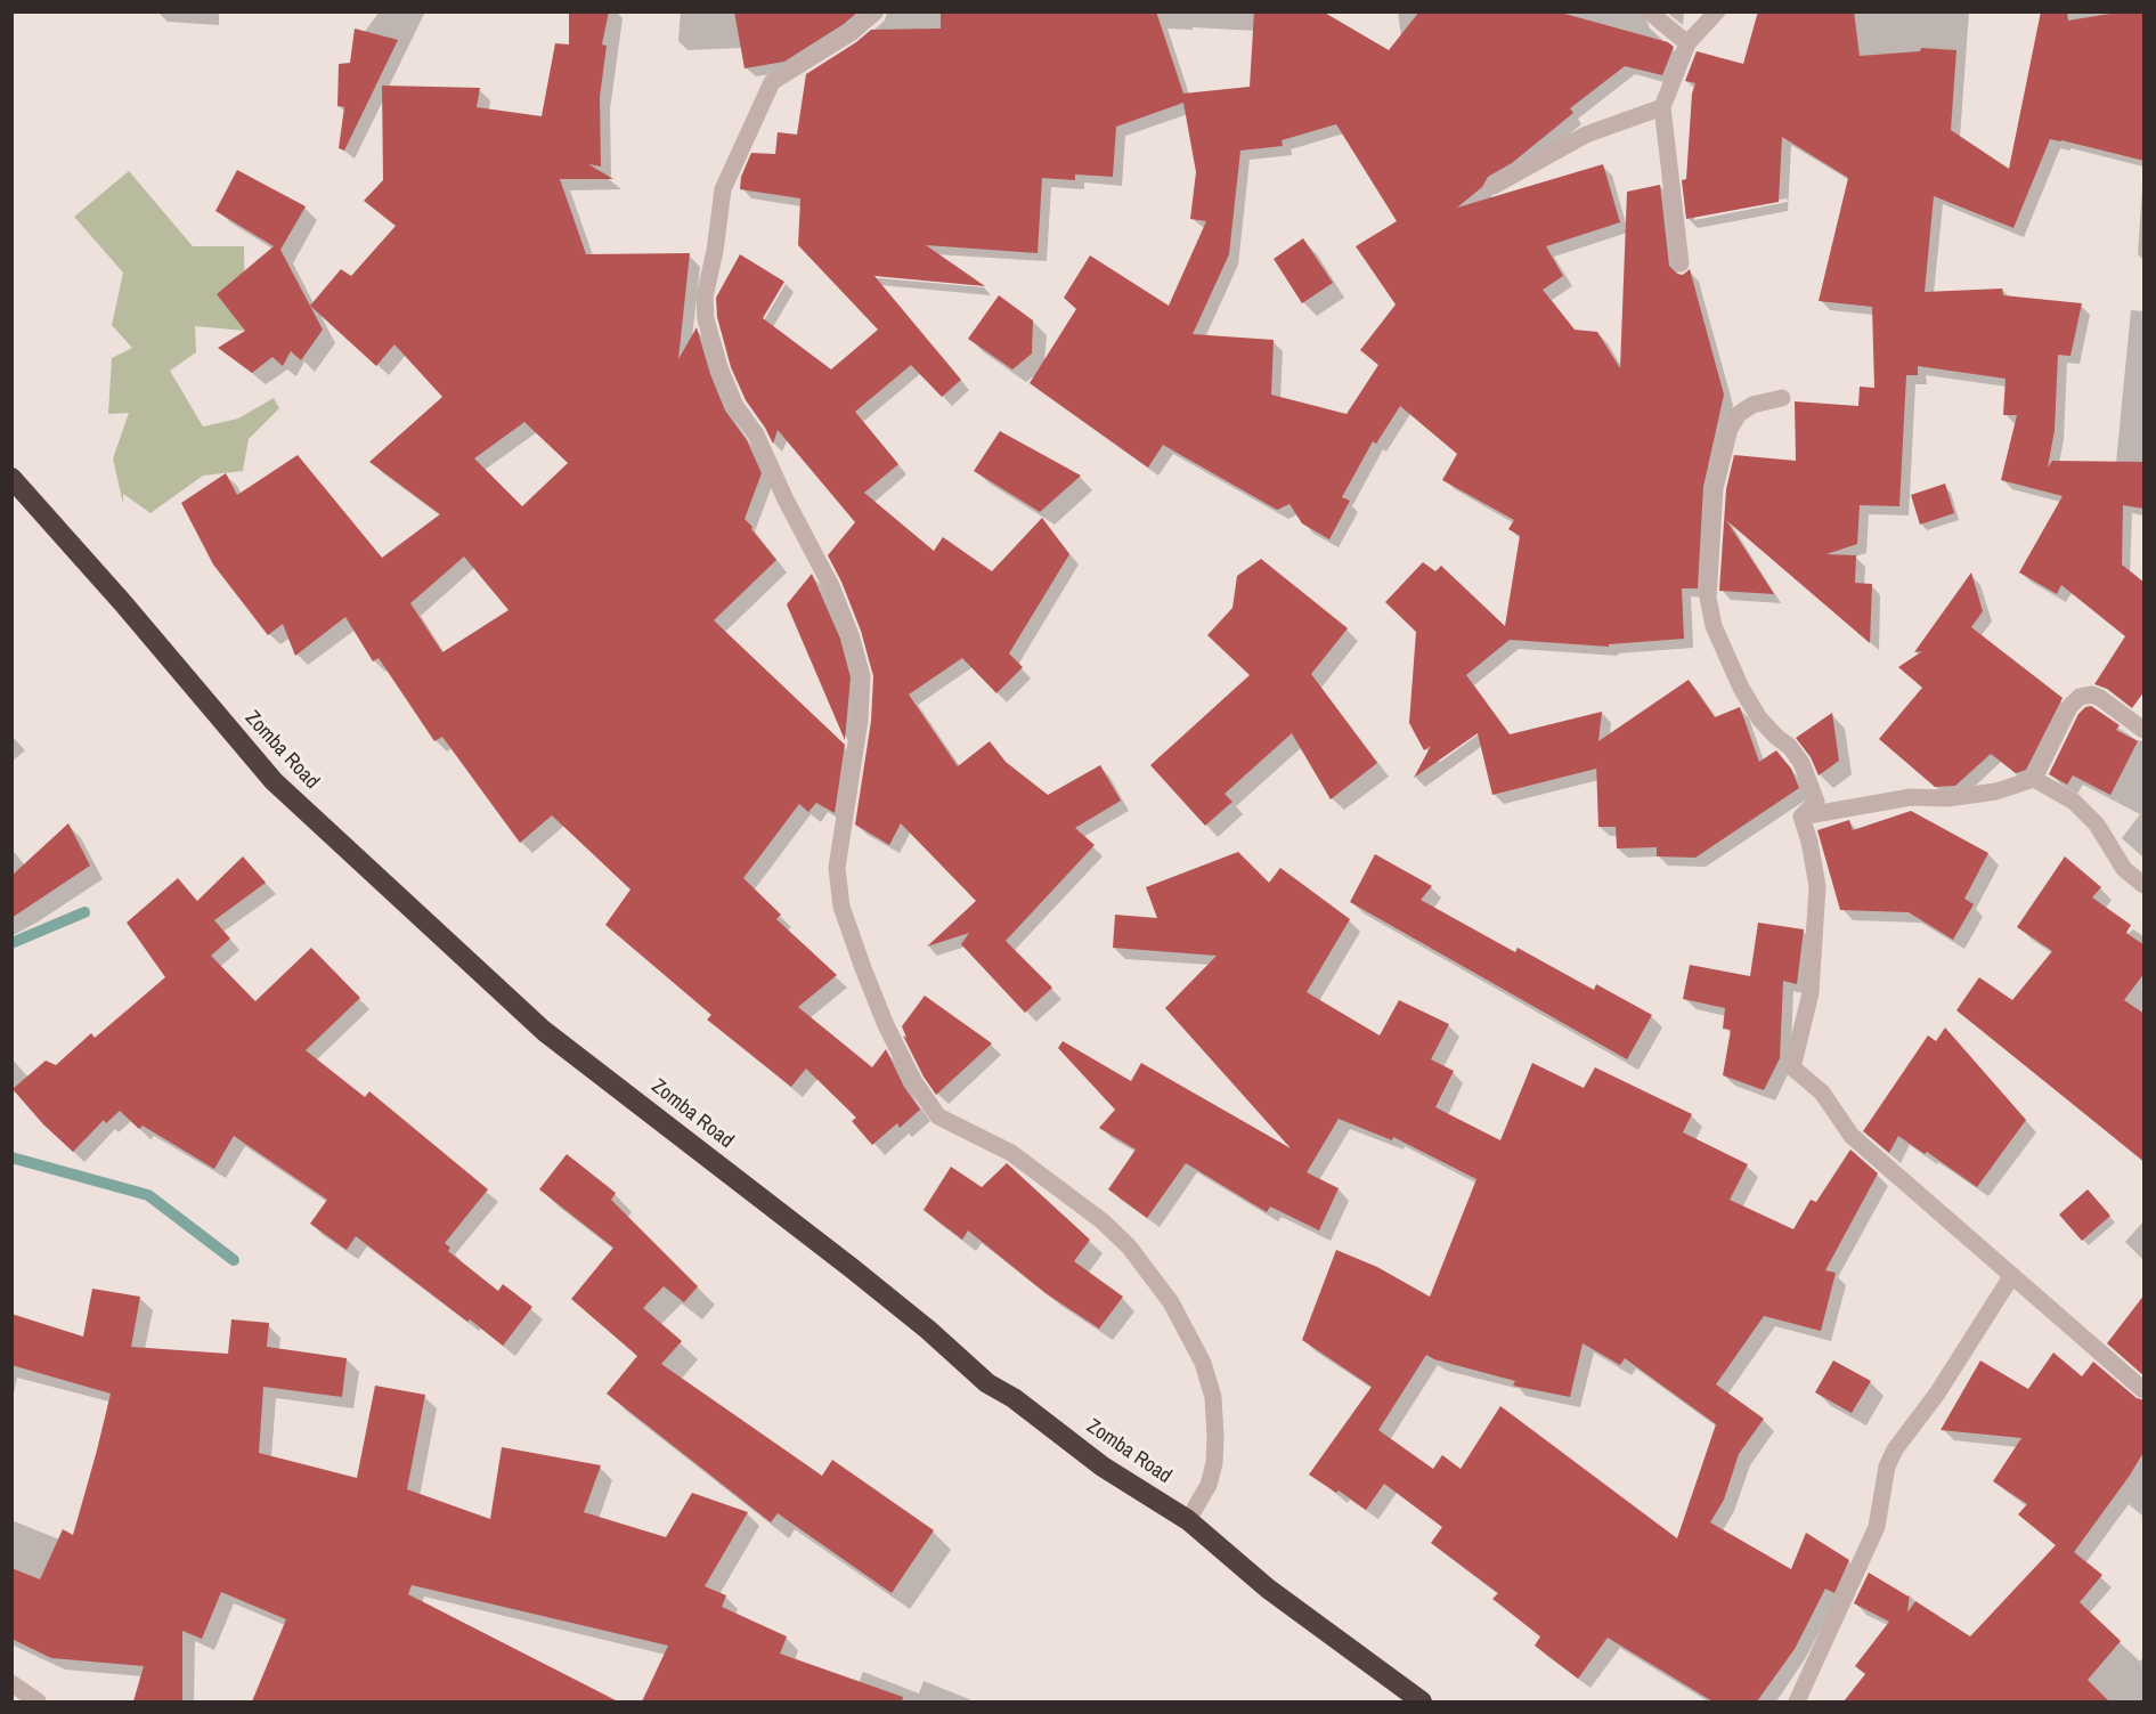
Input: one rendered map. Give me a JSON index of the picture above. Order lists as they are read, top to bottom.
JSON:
{
  "streets": {
    "highway": ["Zomba Road"]
  }
}
